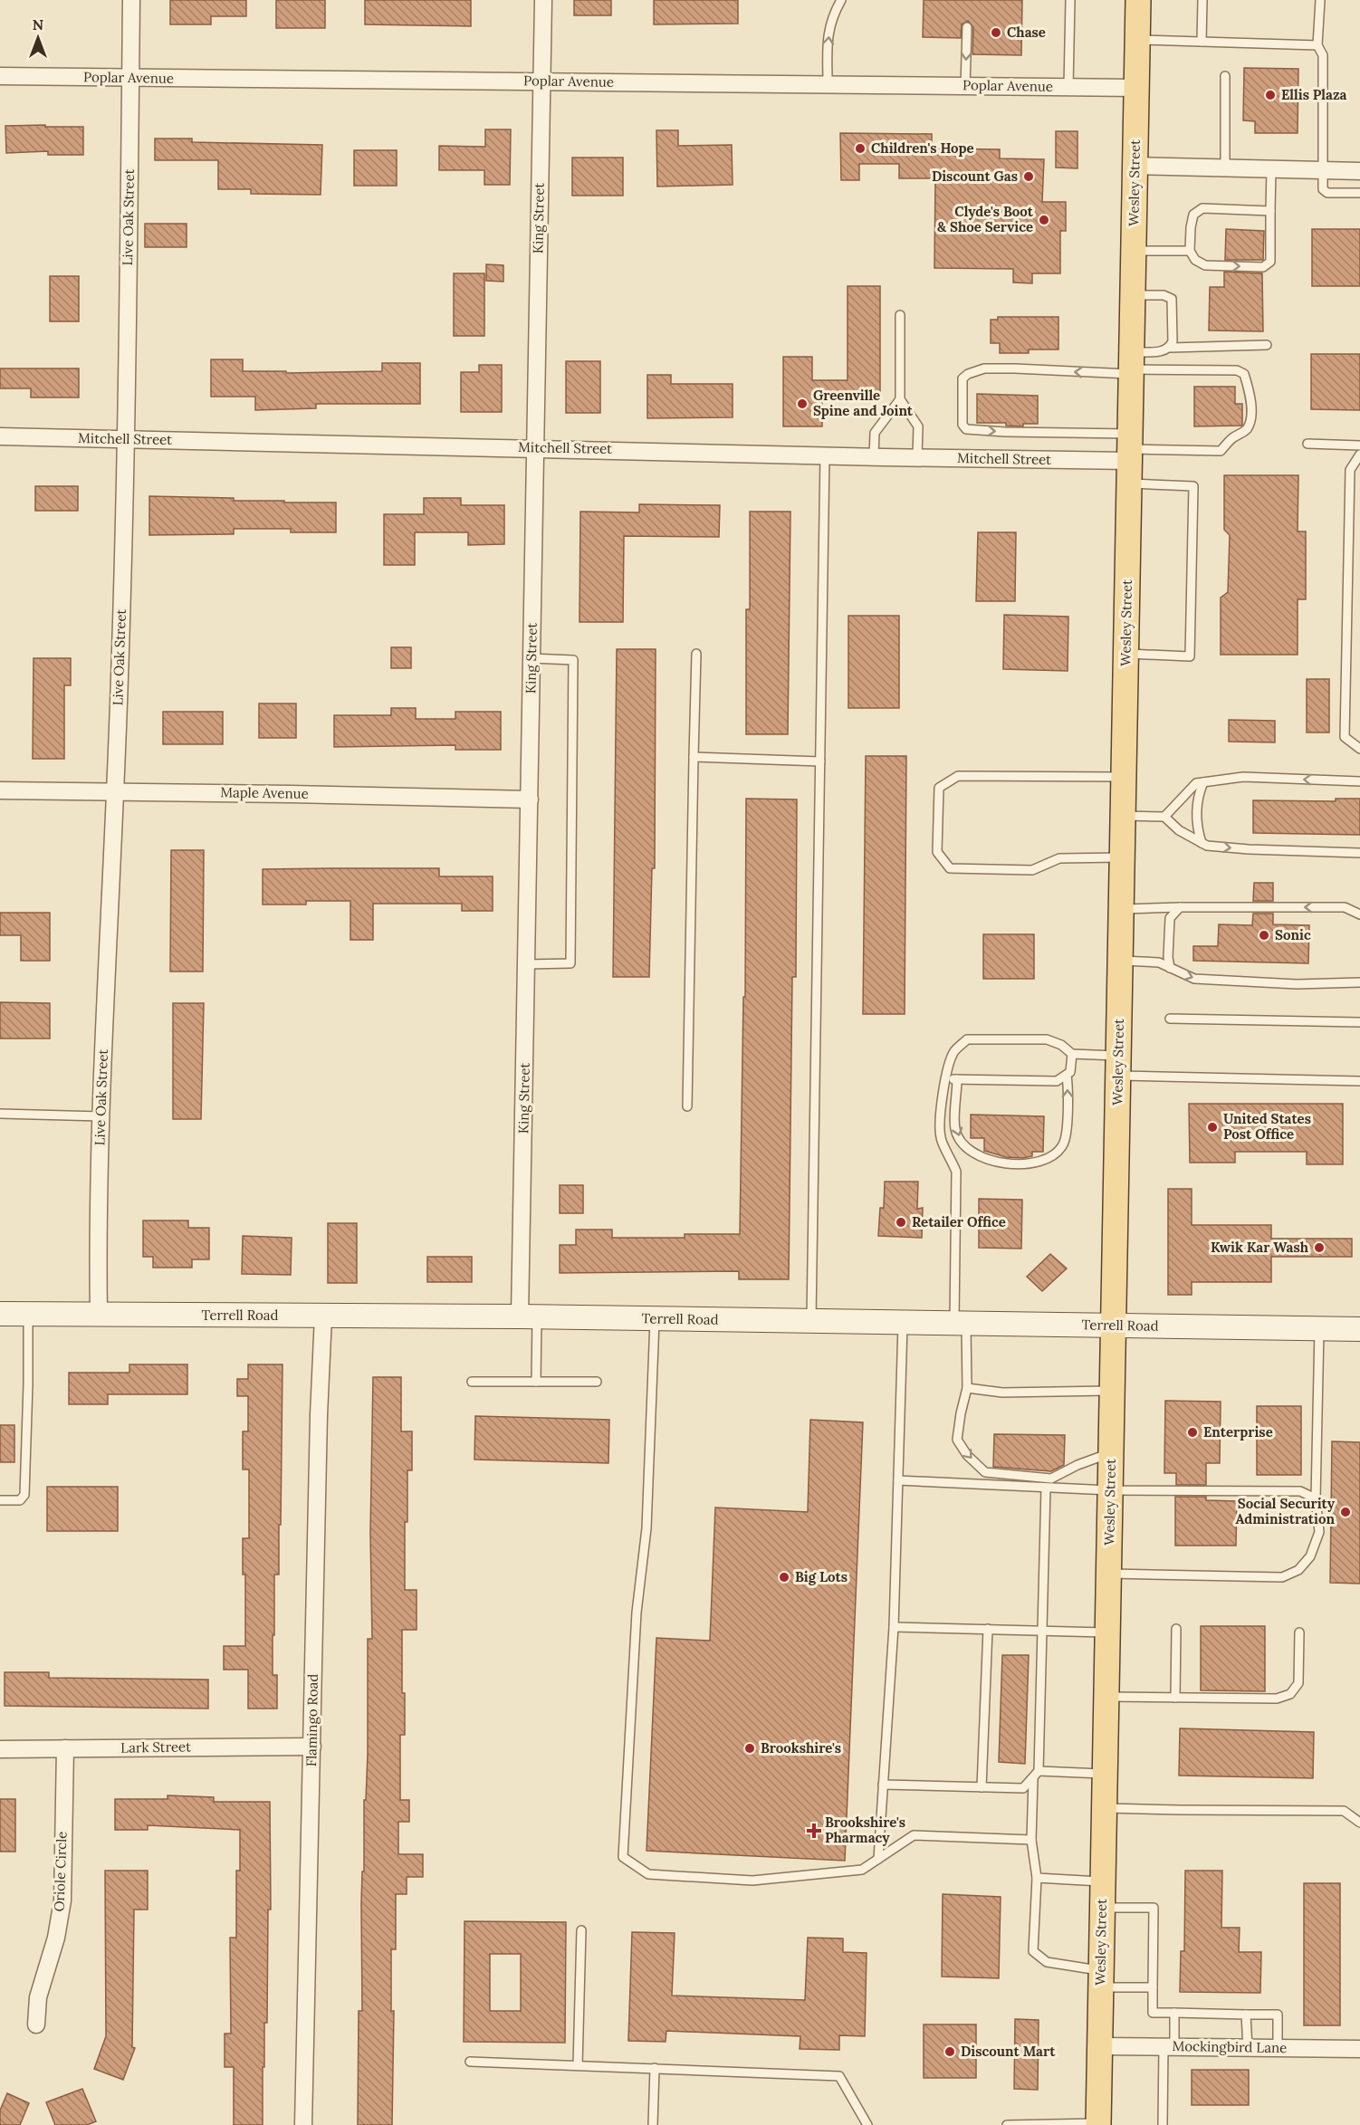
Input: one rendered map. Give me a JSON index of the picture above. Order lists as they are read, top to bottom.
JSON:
{
  "streets": {
    "main road": ["Wesley Street"],
    "street": [
      "Poplar Avenue",
      "Live Oak Street",
      "King Street",
      "Mitchell Street",
      "Maple Avenue",
      "Terrell Road",
      "Flamingo Road",
      "Lark Street",
      "Oriole Circle",
      "Mockingbird Lane"
    ]
  },
  "crossings": [
    ["Poplar Avenue", "Wesley Street"],
    ["Poplar Avenue", "Live Oak Street"],
    ["Poplar Avenue", "King Street"],
    ["Wesley Street", "Mitchell Street"],
    ["Wesley Street", "Terrell Road"],
    ["Wesley Street", "Mockingbird Lane"],
    ["Live Oak Street", "Mitchell Street"],
    ["Live Oak Street", "Maple Avenue"],
    ["Live Oak Street", "Terrell Road"],
    ["King Street", "Mitchell Street"],
    ["King Street", "Maple Avenue"],
    ["King Street", "Terrell Road"],
    ["Terrell Road", "Flamingo Road"],
    ["Flamingo Road", "Lark Street"],
    ["Lark Street", "Oriole Circle"]
  ],
  "places": {
    "other": [
      "Chase",
      "Ellis Plaza",
      "Children's Hope",
      "Discount Gas",
      "Clyde's Boot & Shoe Service",
      "Greenville Spine and Joint",
      "Sonic",
      "United States Post Office",
      "Retailer Office",
      "Kwik Kar Wash",
      "Enterprise",
      "Social Security Administration",
      "Big Lots",
      "Brookshire's",
      "Discount Mart"
    ],
    "health": ["Brookshire's Pharmacy"]
  },
  "north": "top"
}
